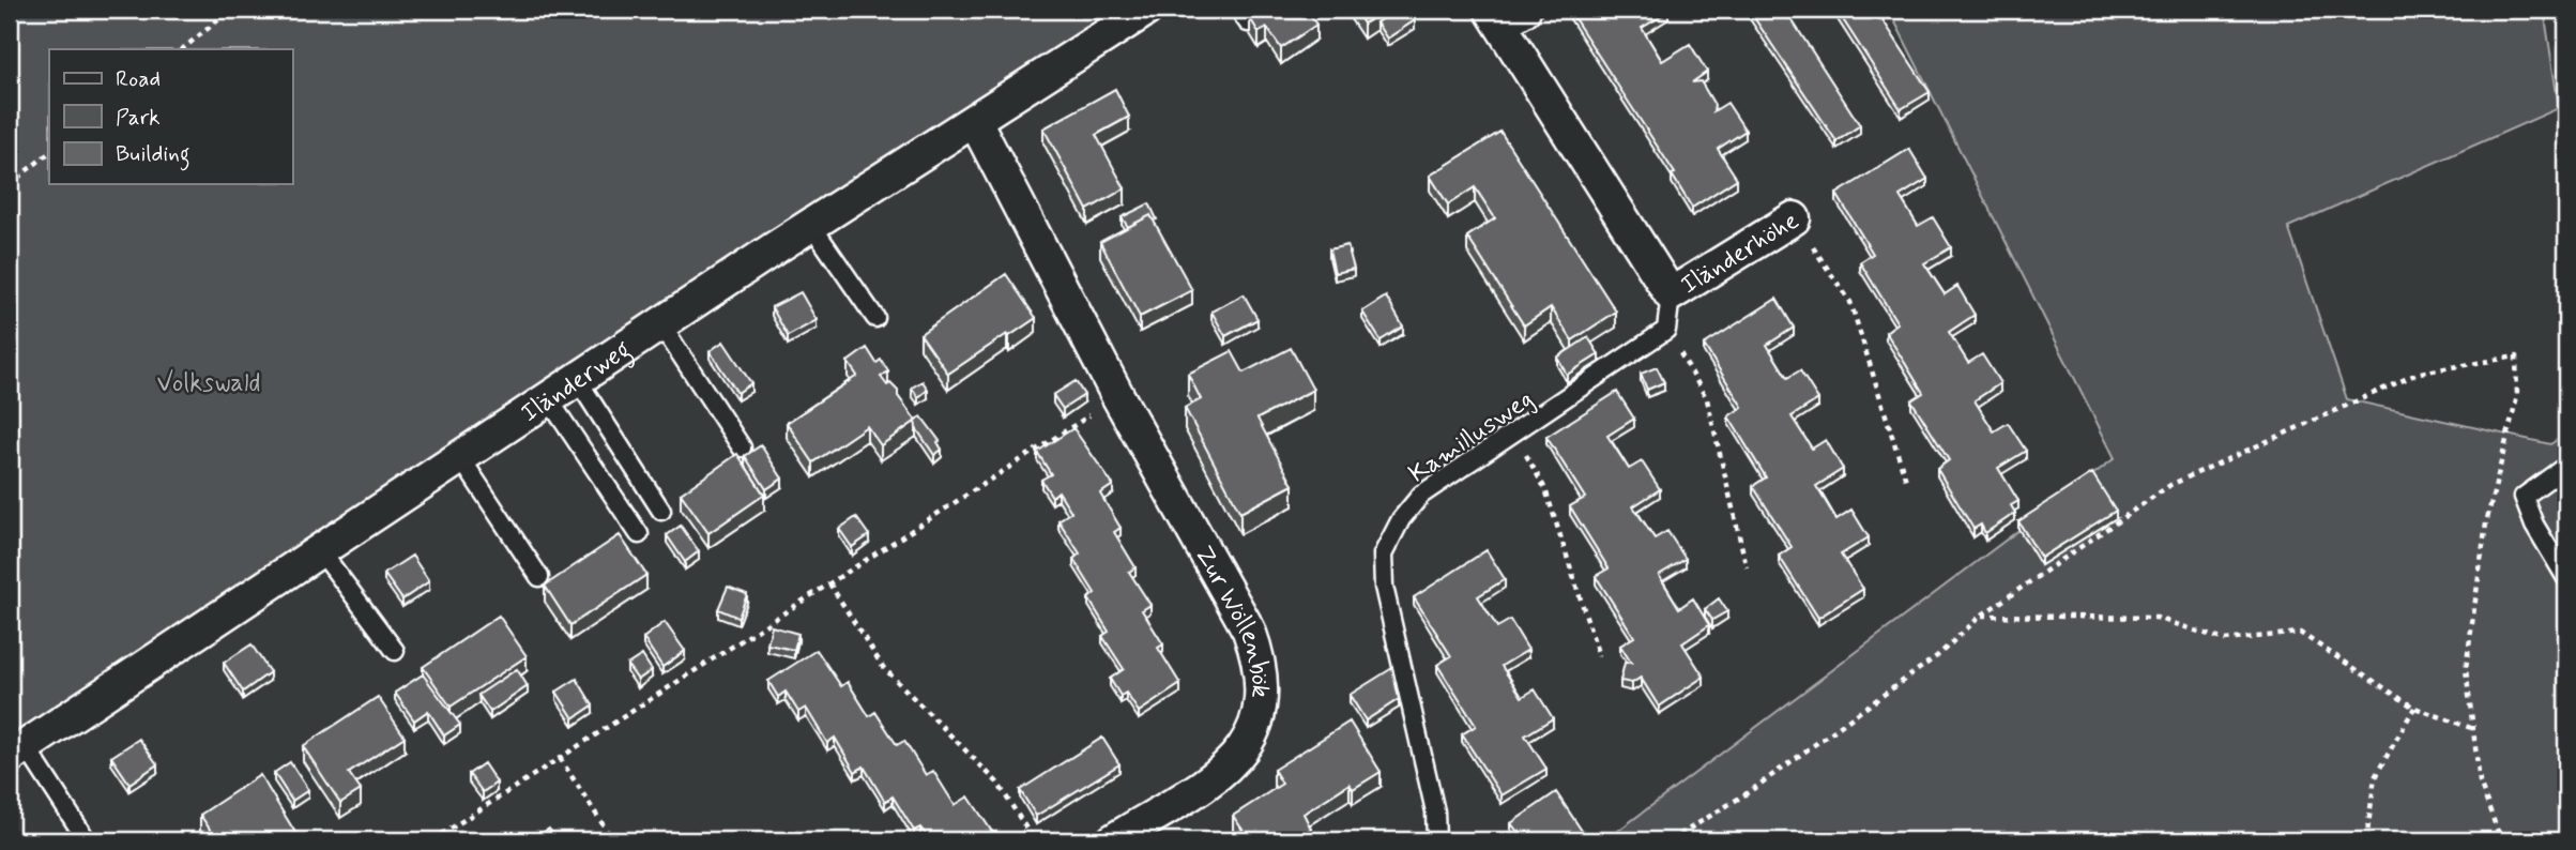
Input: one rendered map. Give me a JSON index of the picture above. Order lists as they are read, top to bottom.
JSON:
{
  "streets": {
    "street": ["Iländerhöhe", "Iländerweg", "Zur Wöllenbök"],
    "lane": ["Kamillusweg"]
  },
  "crossings": [
    ["Iländerhöhe", "Kamillusweg"],
    ["Iländerweg", "Zur Wöllenbök"]
  ],
  "parks": ["Volkswald"],
  "legend": ["Road", "Park", "Building"]
}
